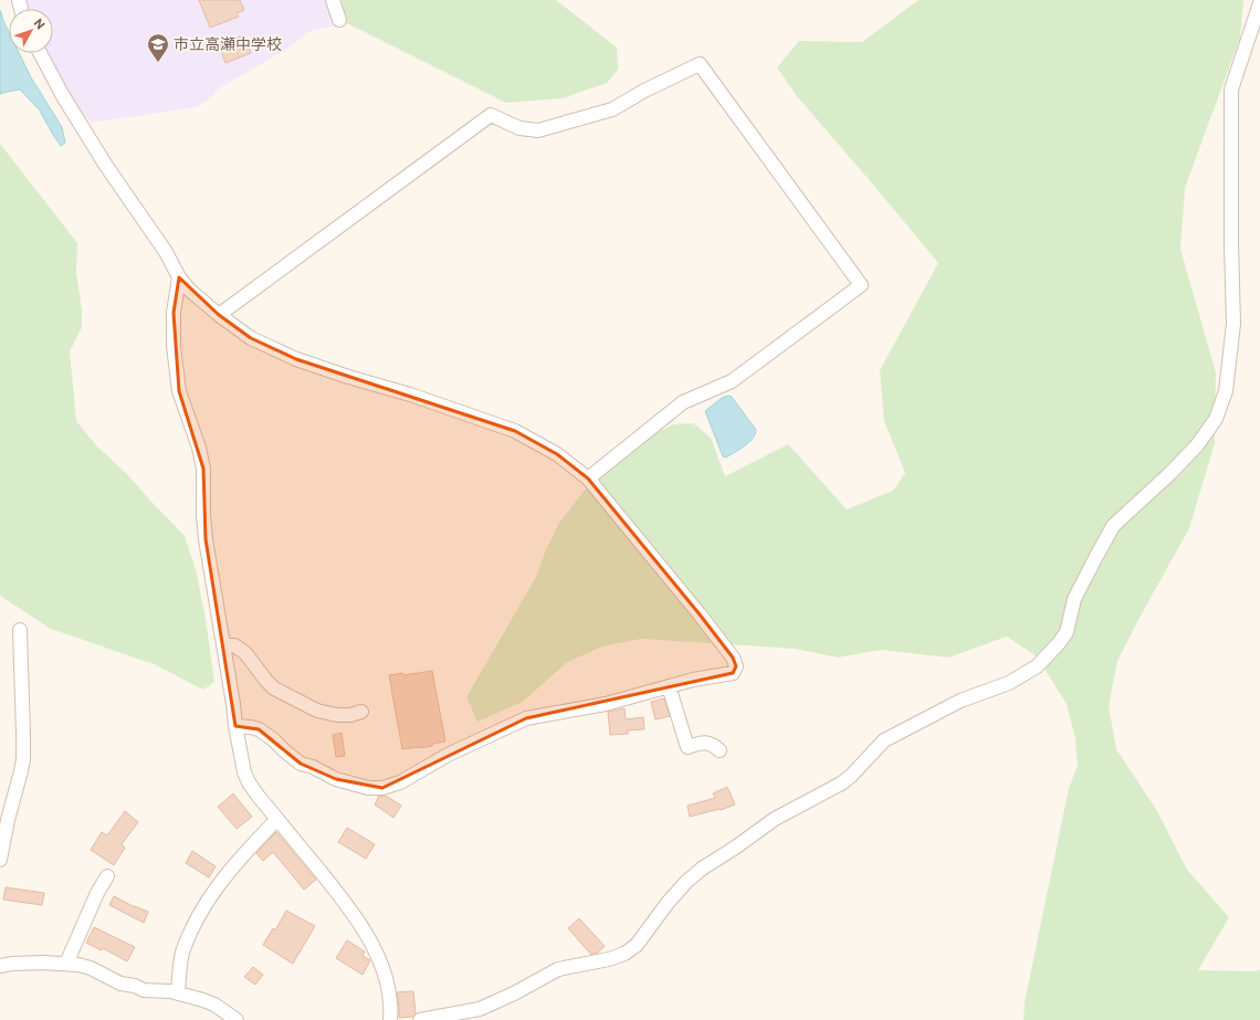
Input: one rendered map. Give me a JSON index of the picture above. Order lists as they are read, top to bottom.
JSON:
{
  "places": {
    "school or university": ["市立高瀬中学校"]
  },
  "north": "top right"
}
